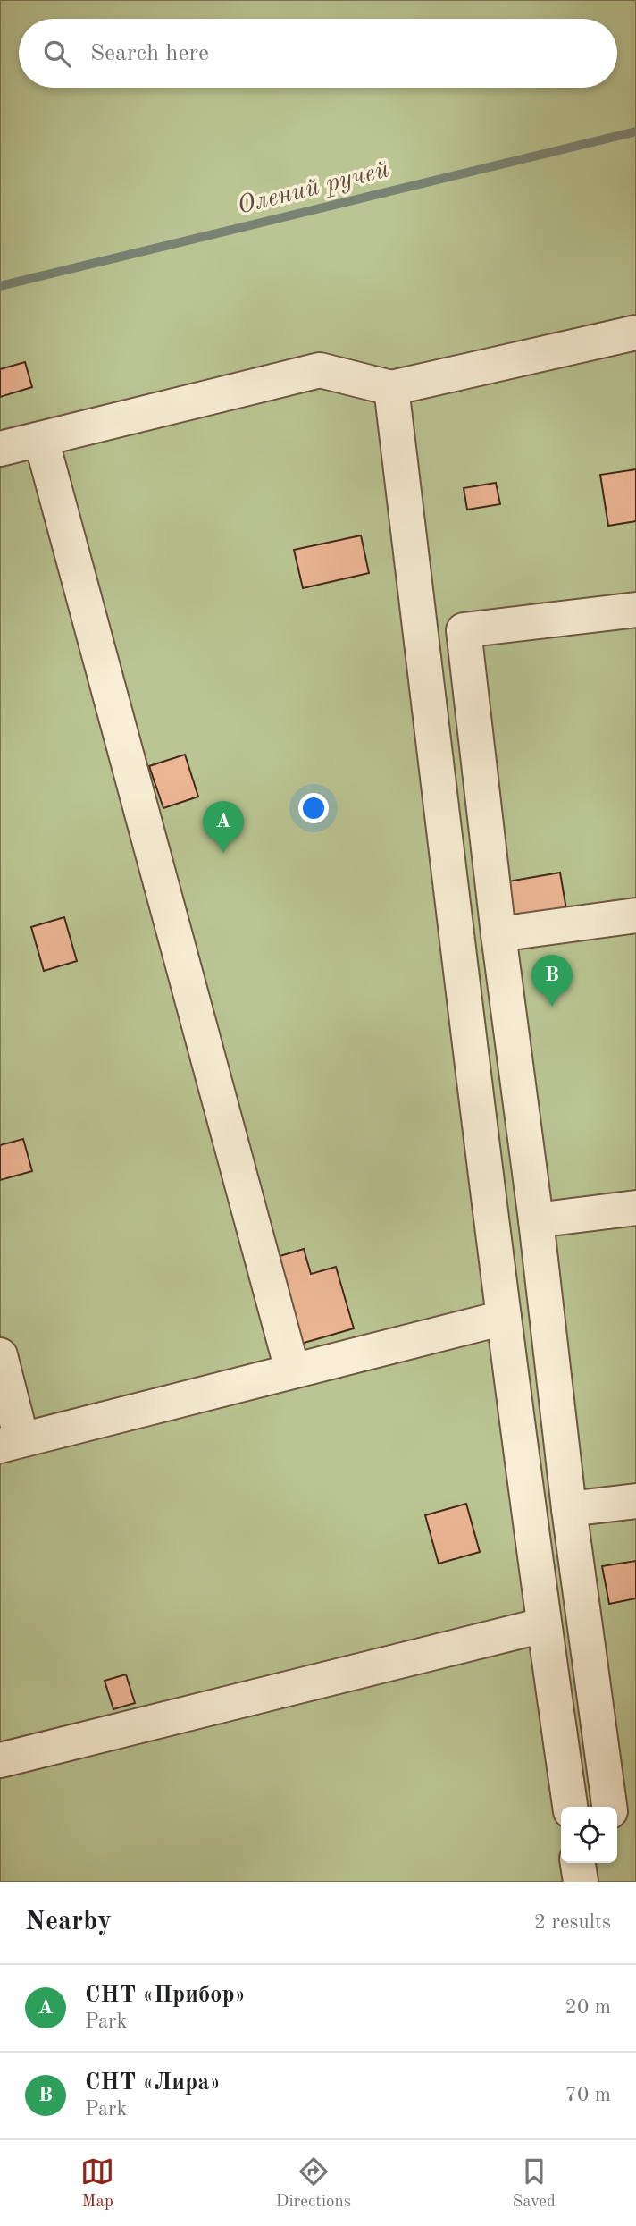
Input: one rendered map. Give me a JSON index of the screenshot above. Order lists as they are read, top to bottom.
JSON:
{
  "water": ["Олений ручей"],
  "page": {
    "search": "Search here",
    "pins": ["A", "B"],
    "heading": ["Nearby", "2 results"],
    "list": [
      {
        "mark": "A",
        "name": "СНТ «Прибор»",
        "note": "Park",
        "value": "20 m"
      },
      {
        "mark": "B",
        "name": "СНТ «Лира»",
        "note": "Park",
        "value": "70 m"
      }
    ],
    "nav": ["Map", "Directions", "Saved"]
  }
}
